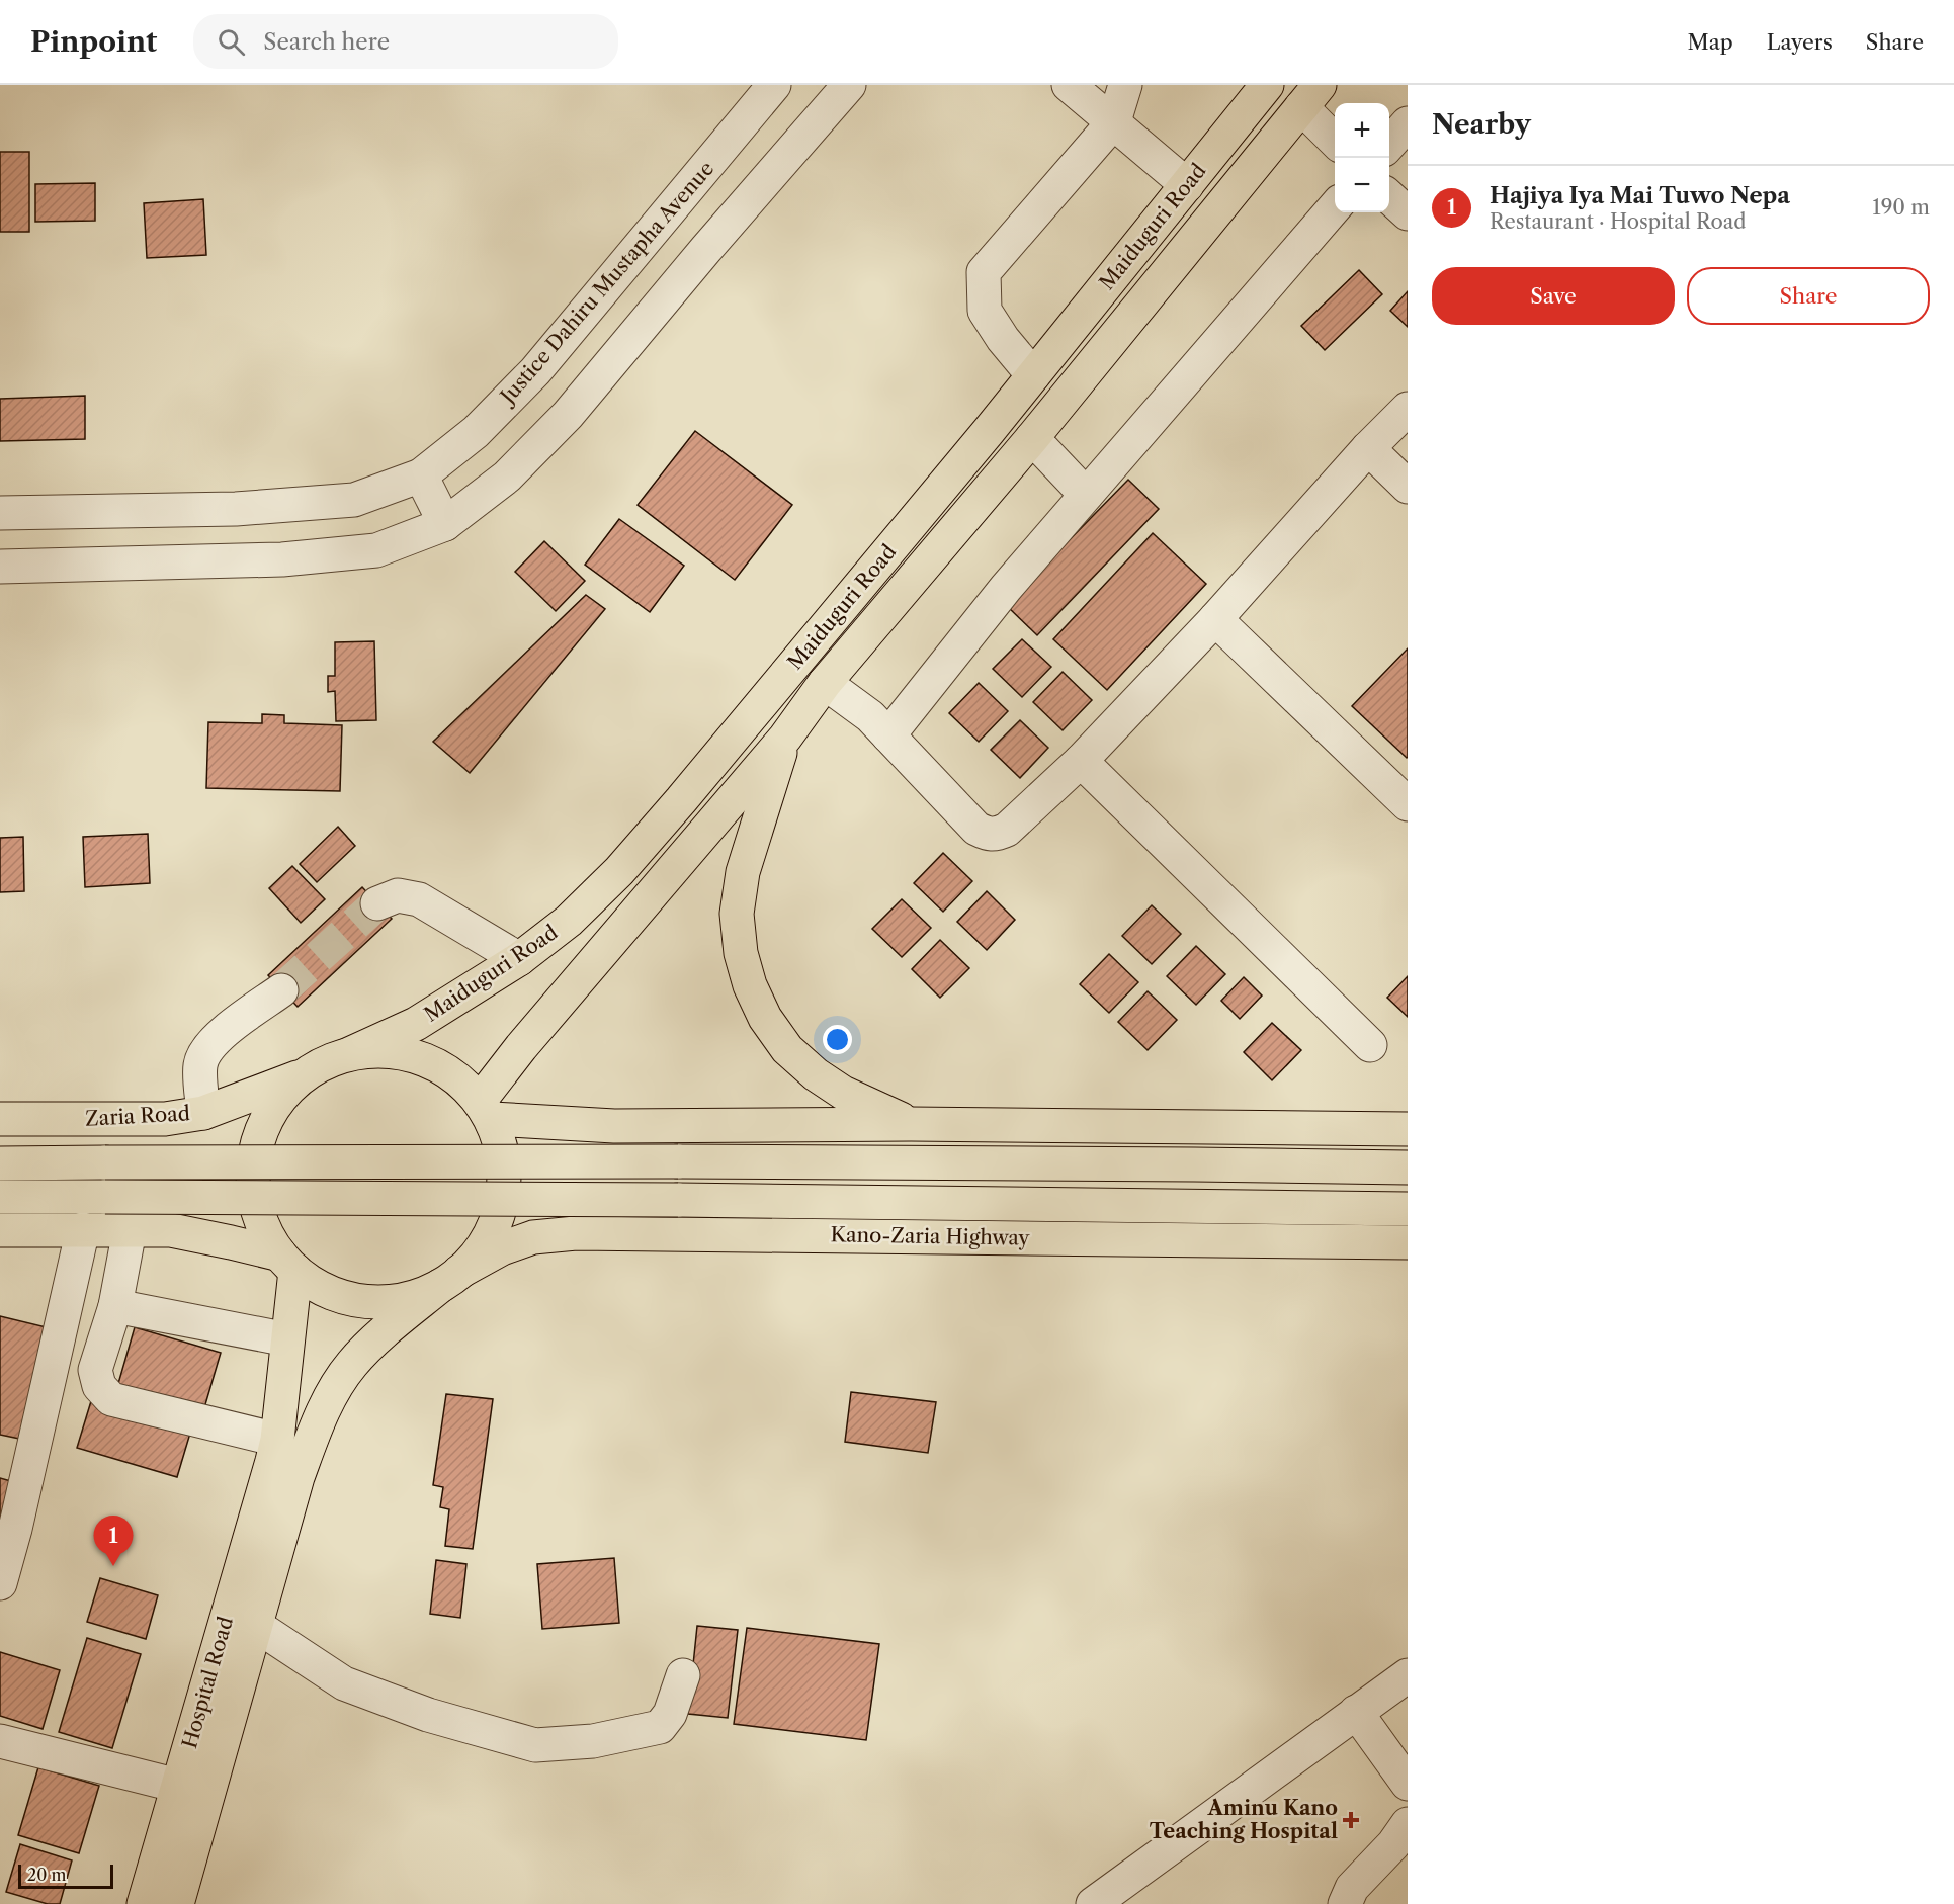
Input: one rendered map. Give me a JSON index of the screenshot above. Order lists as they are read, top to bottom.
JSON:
{
  "streets": {
    "main road": [
      "Maiduguri Road",
      "Zaria Road",
      "Kano-Zaria Highway",
      "Hospital Road"
    ],
    "street": ["Justice Dahiru Mustapha Avenue"]
  },
  "crossings": [
    ["Maiduguri Road", "Zaria Road"]
  ],
  "places": {
    "health": ["Aminu Kano Teaching Hospital"]
  },
  "scale_bar": "20 m",
  "page": {
    "header": "Pinpoint",
    "search": "Search here",
    "nav": ["Map", "Layers", "Share"],
    "heading": "Nearby",
    "map_buttons": ["+", "−"],
    "list": [
      {
        "mark": "1",
        "name": "Hajiya Iya Mai Tuwo Nepa",
        "note": "Restaurant · Hospital Road",
        "value": "190 m"
      }
    ],
    "buttons": ["Save", "Share"],
    "pins": "1",
    "scale": "20 m"
  }
}
